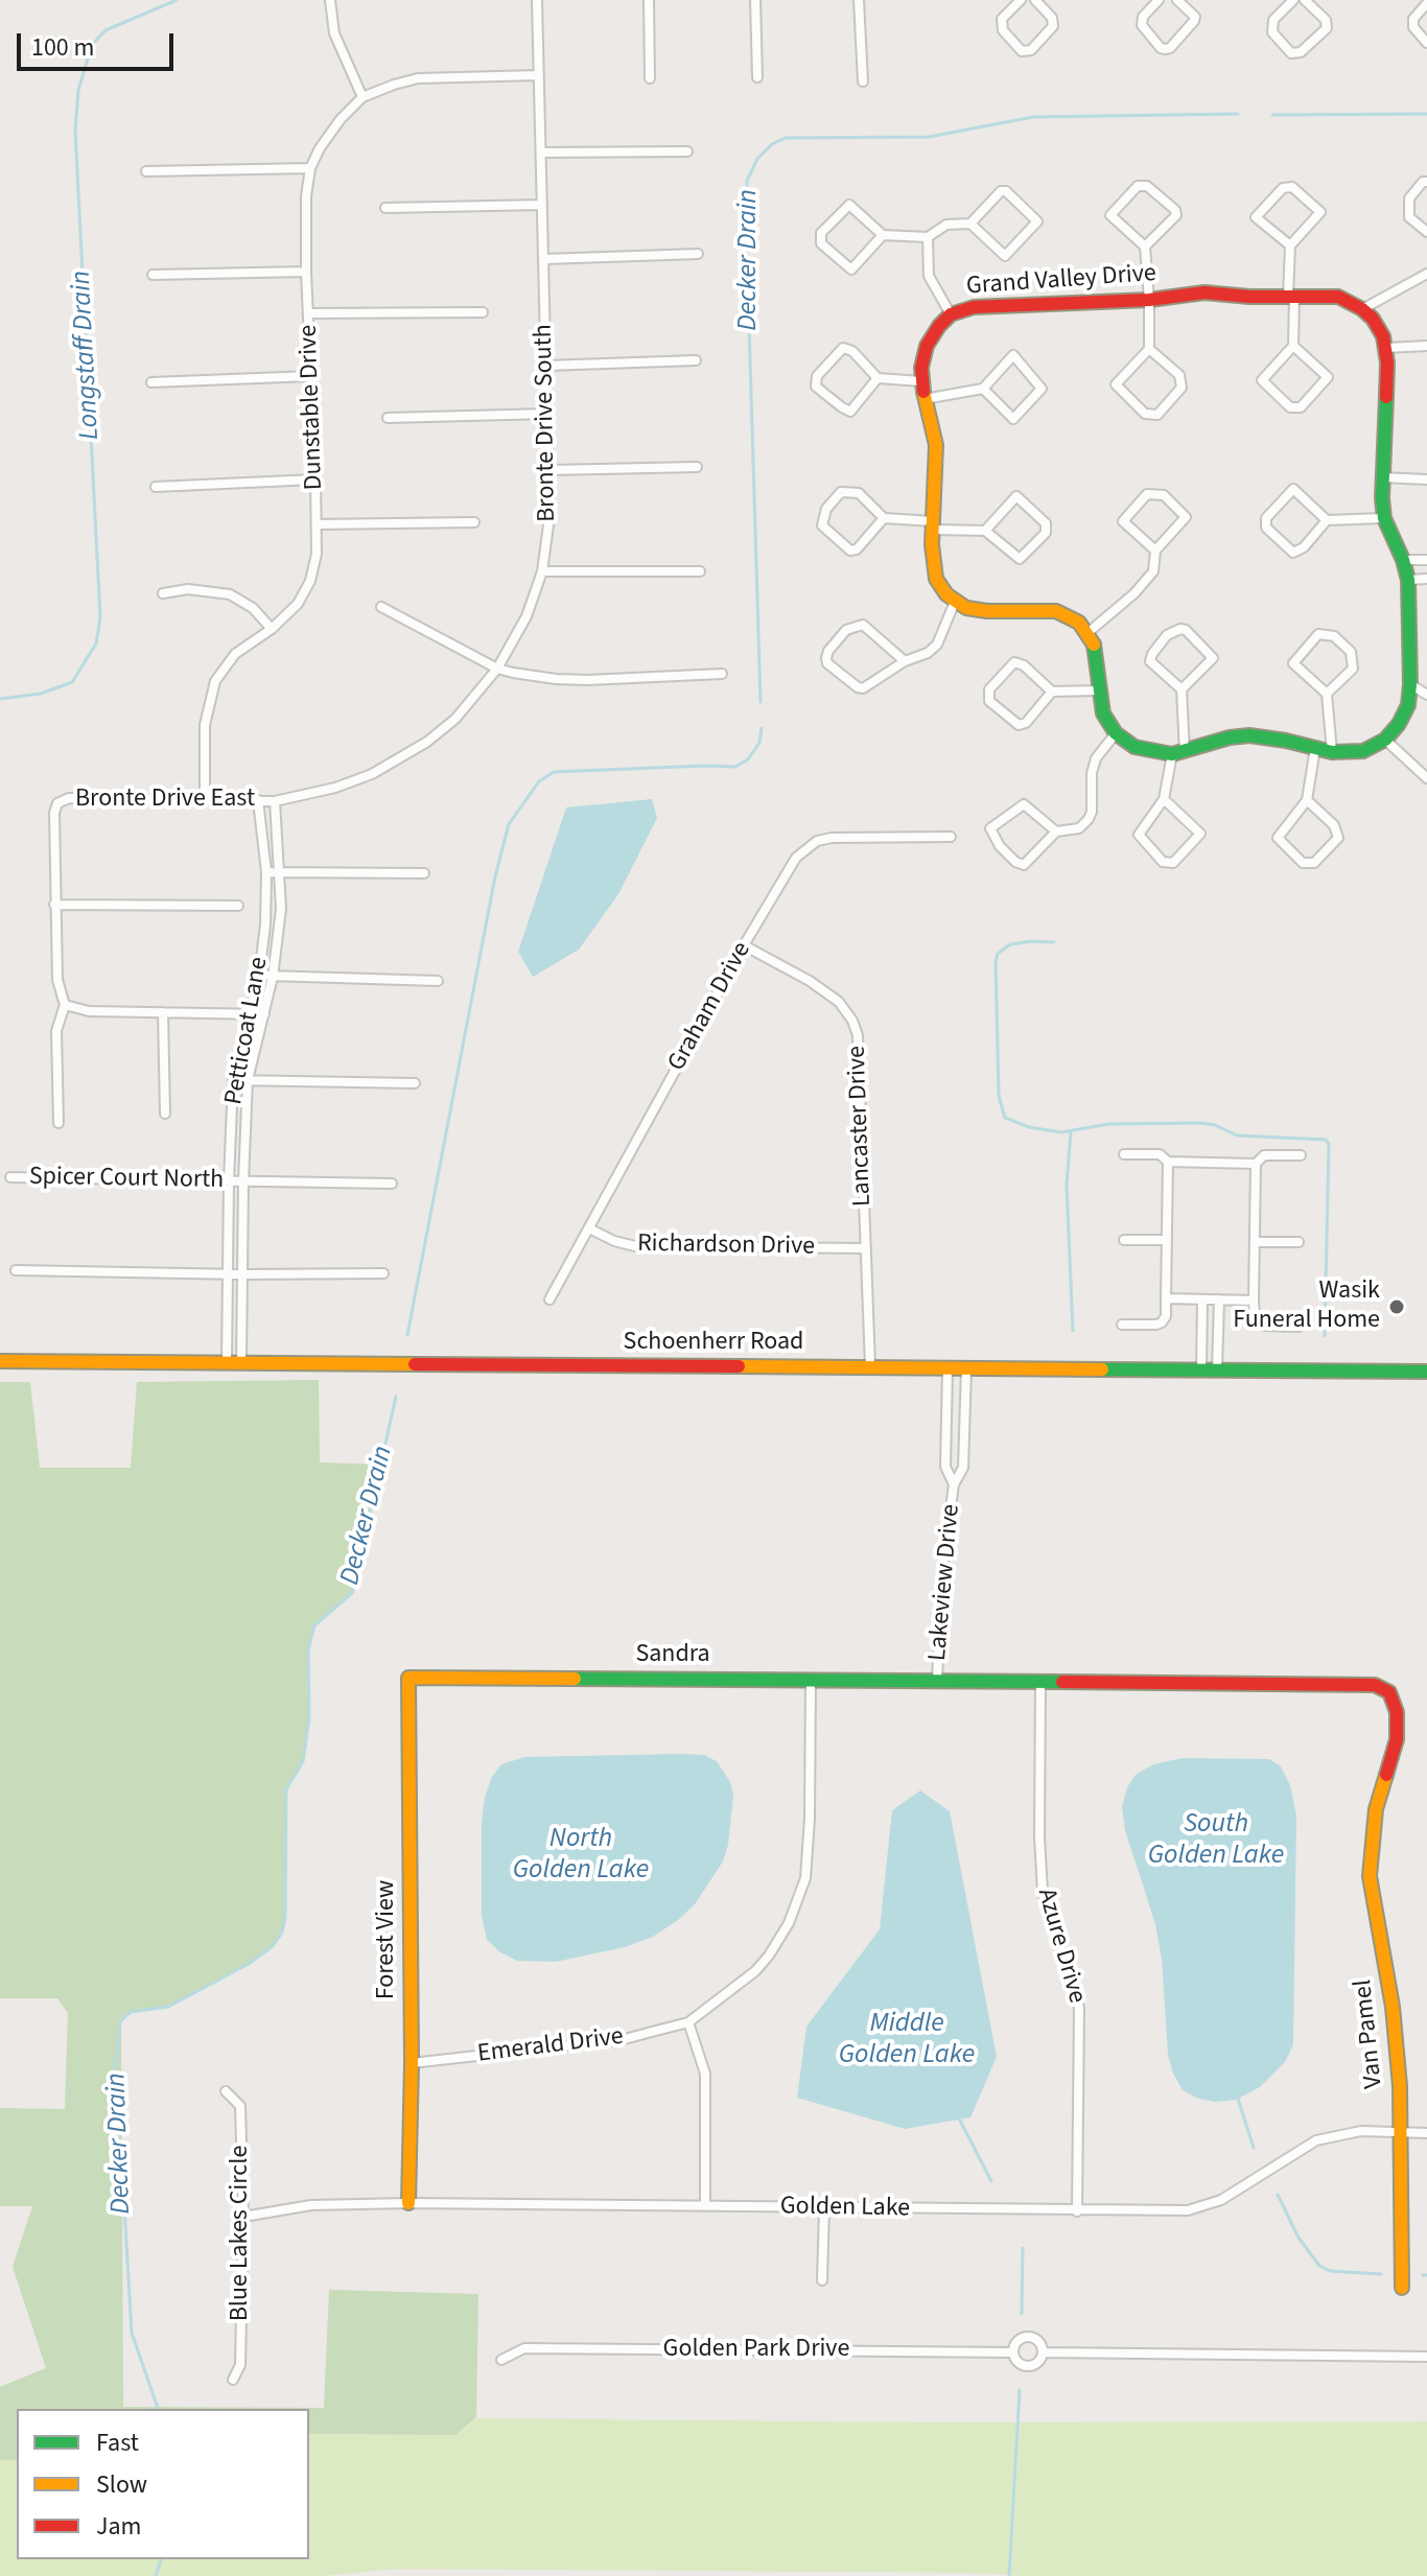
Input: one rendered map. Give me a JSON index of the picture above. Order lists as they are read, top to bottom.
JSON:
{
  "streets": {
    "street": [
      "Grand Valley Drive",
      "Dunstable Drive",
      "Bronte Drive South",
      "Bronte Drive East",
      "Graham Drive",
      "Petticoat Lane",
      "Lancaster Drive",
      "Spicer Court North",
      "Richardson Drive",
      "Schoenherr Road",
      "Lakeview Drive",
      "Sandra",
      "Forest View",
      "Azure Drive",
      "Van Pamel",
      "Emerald Drive",
      "Golden Lake",
      "Blue Lakes Circle",
      "Golden Park Drive"
    ]
  },
  "crossings": [
    ["Dunstable Drive", "Bronte Drive East"],
    ["Bronte Drive South", "Bronte Drive East"],
    ["Bronte Drive South", "Petticoat Lane"],
    ["Bronte Drive East", "Petticoat Lane"],
    ["Graham Drive", "Lancaster Drive"],
    ["Graham Drive", "Richardson Drive"],
    ["Petticoat Lane", "Spicer Court North"],
    ["Petticoat Lane", "Schoenherr Road"],
    ["Lancaster Drive", "Richardson Drive"],
    ["Lancaster Drive", "Schoenherr Road"],
    ["Schoenherr Road", "Lakeview Drive"],
    ["Lakeview Drive", "Sandra"],
    ["Sandra", "Forest View"],
    ["Sandra", "Azure Drive"],
    ["Sandra", "Van Pamel"],
    ["Forest View", "Emerald Drive"],
    ["Forest View", "Golden Lake"],
    ["Azure Drive", "Van Pamel"],
    ["Azure Drive", "Golden Lake"],
    ["Van Pamel", "Golden Lake"],
    ["Golden Lake", "Blue Lakes Circle"]
  ],
  "water": [
    "Decker Drain",
    "Longstaff Drain",
    "South Golden Lake",
    "North Golden Lake",
    "Middle Golden Lake"
  ],
  "places": ["Wasik Funeral Home"],
  "legend": ["Fast", "Slow", "Jam"],
  "scale_bar": "100 m"
}
